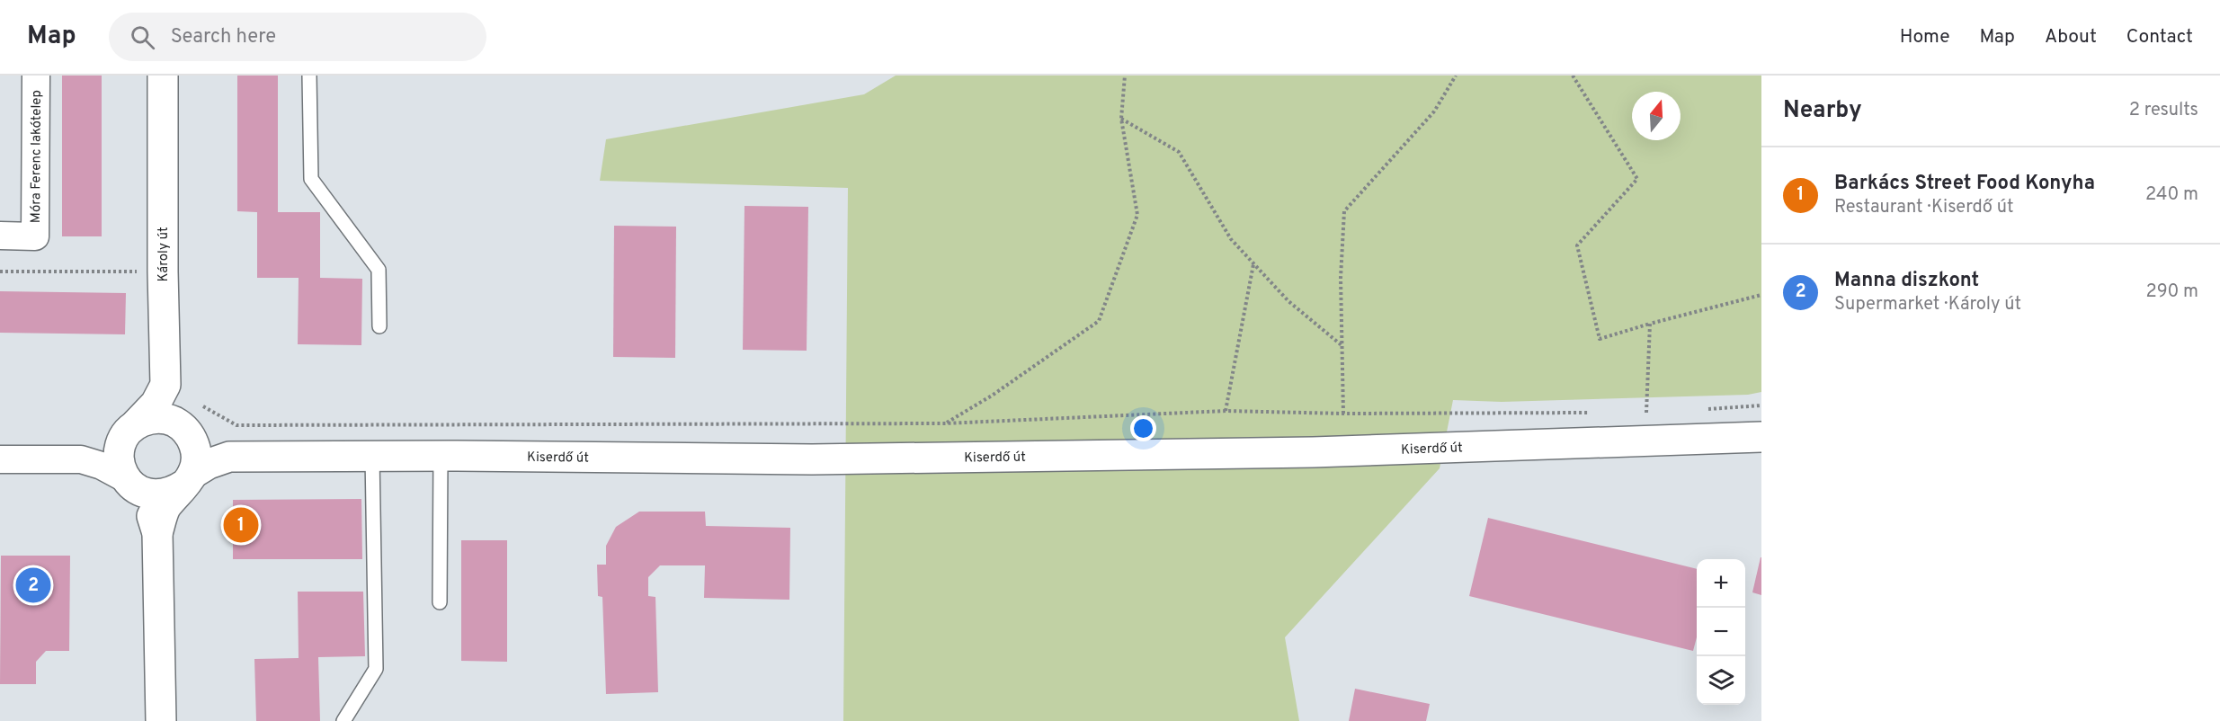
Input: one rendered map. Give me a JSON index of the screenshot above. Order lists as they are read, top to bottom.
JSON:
{
  "streets": {
    "street": ["Móra Ferenc lakótelep", "Károly út", "Kiserdő út"]
  },
  "crossings": [
    ["Károly út", "Kiserdő út"]
  ],
  "north": "top",
  "page": {
    "header": "Map",
    "search": "Search here",
    "nav": [
      "Home",
      "Map",
      "About",
      "Contact"
    ],
    "heading": ["Nearby", "2 results"],
    "list": [
      {
        "mark": "1",
        "name": "Barkács Street Food Konyha",
        "note": "Restaurant · Kiserdő út",
        "value": "240 m"
      },
      {
        "mark": "2",
        "name": "Manna diszkont",
        "note": "Supermarket · Károly út",
        "value": "290 m"
      }
    ],
    "pins": ["1", "2"],
    "map_buttons": ["+", "−"]
  }
}
